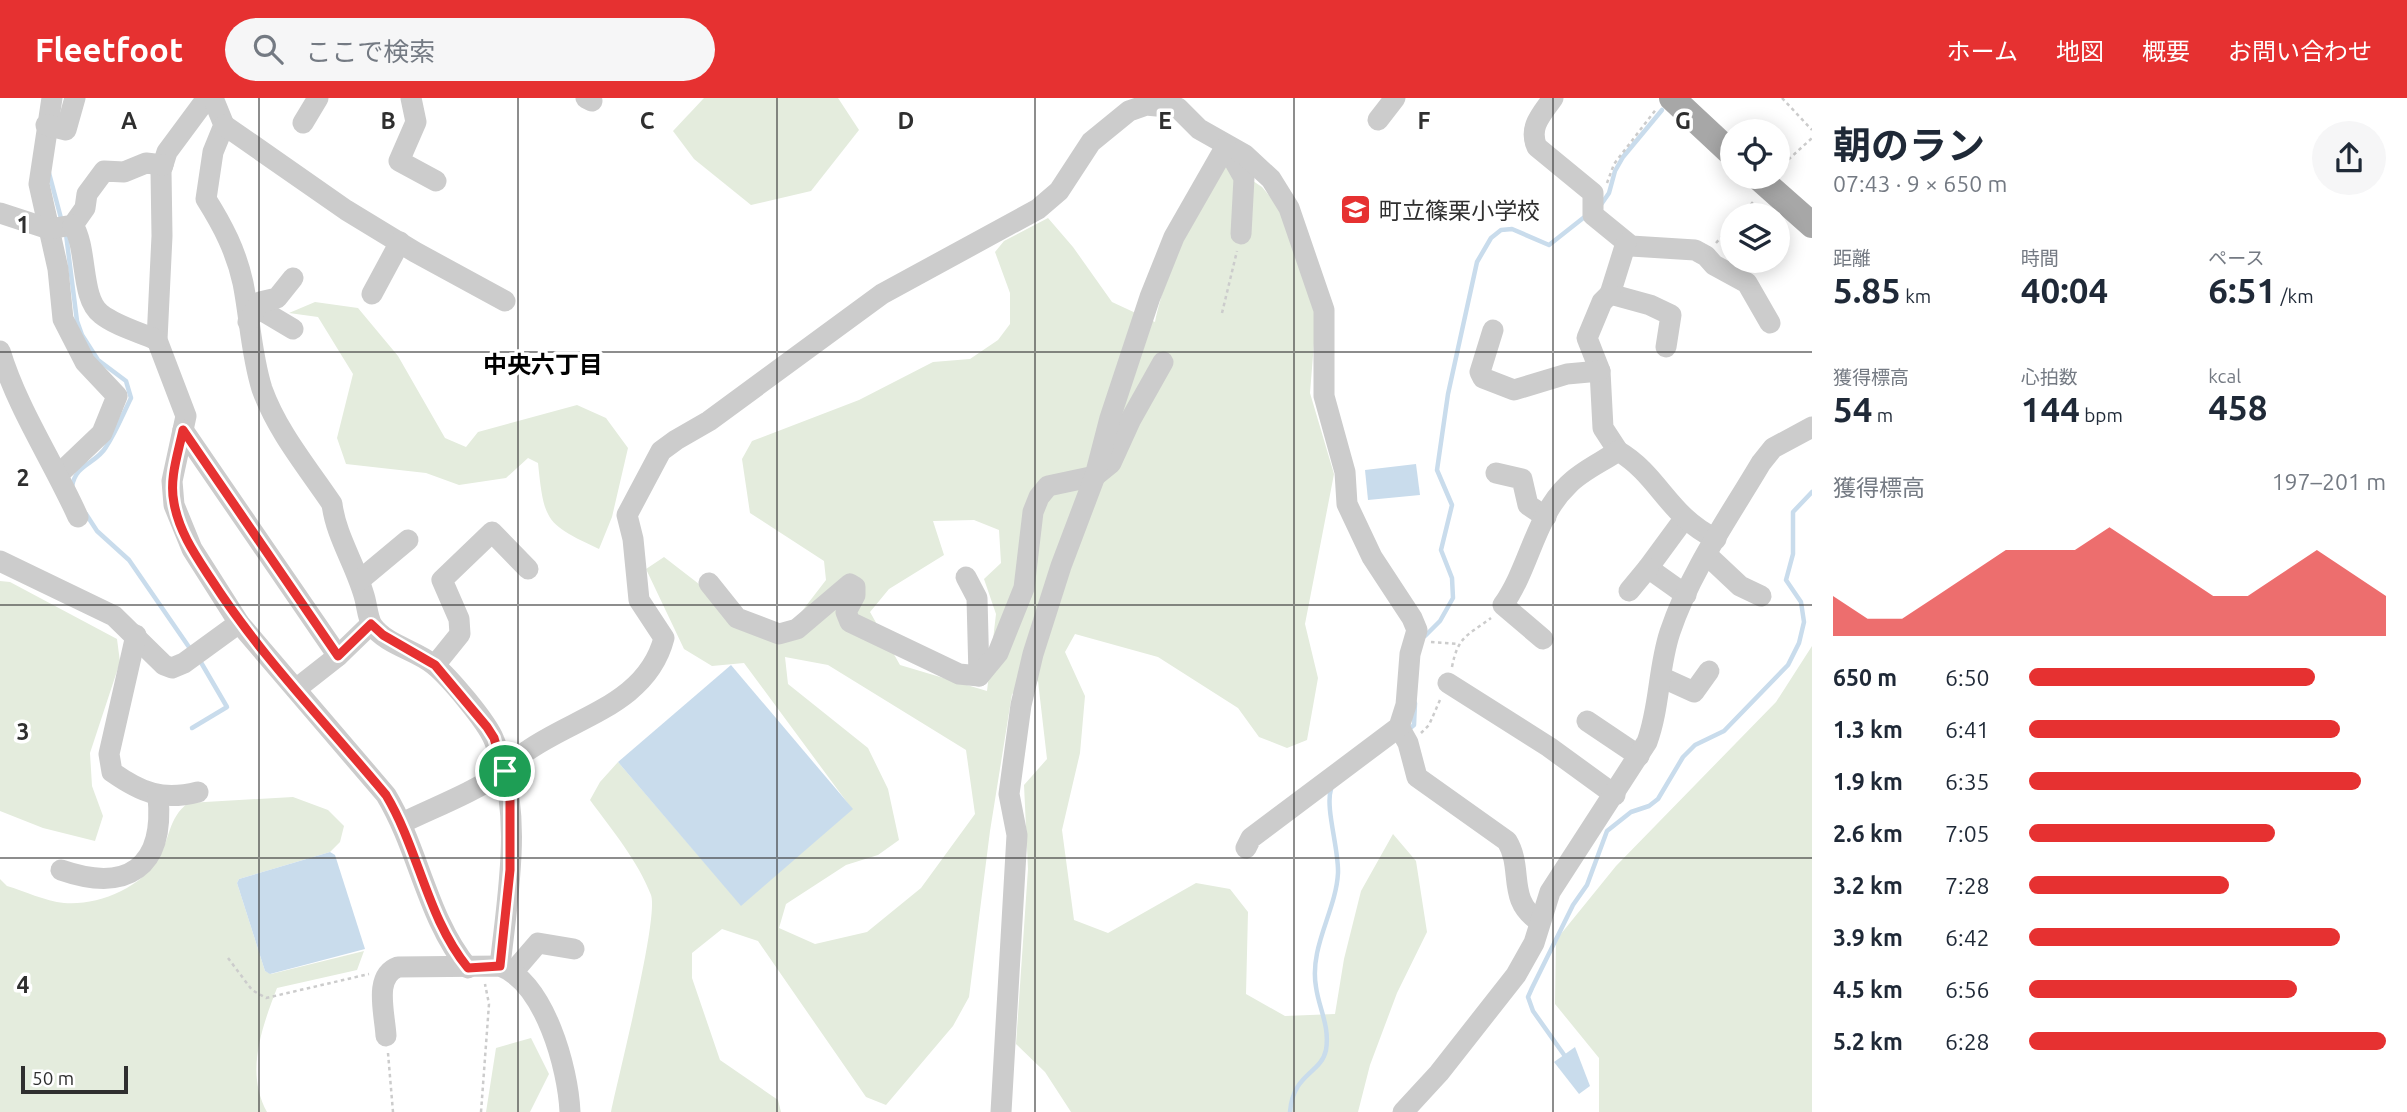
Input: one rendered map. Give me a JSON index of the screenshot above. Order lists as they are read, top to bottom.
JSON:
{
  "districts": ["中央六丁目"],
  "places": {
    "school or university": ["町立篠栗小学校"]
  },
  "scale_bar": "50 m",
  "page": {
    "header": "Fleetfoot",
    "search": "ここで検索",
    "nav": [
      "ホーム",
      "地図",
      "概要",
      "お問い合わせ"
    ],
    "heading": ["朝のラン", "07:43 · 9 × 650 m"],
    "stats": [
      ["距離", "5.85 km"],
      ["時間", "40:04"],
      ["ペース", "6:51 /km"],
      ["獲得標高", "54 m"],
      ["心拍数", "144 bpm"],
      ["kcal", "458"]
    ],
    "chart": ["獲得標高", "197–201 m"],
    "list": [
      {
        "name": "650 m",
        "note": "6:50"
      },
      {
        "name": "1.3 km",
        "note": "6:41"
      },
      {
        "name": "1.9 km",
        "note": "6:35"
      },
      {
        "name": "2.6 km",
        "note": "7:05"
      },
      {
        "name": "3.2 km",
        "note": "7:28"
      },
      {
        "name": "3.9 km",
        "note": "6:42"
      },
      {
        "name": "4.5 km",
        "note": "6:56"
      },
      {
        "name": "5.2 km",
        "note": "6:28"
      }
    ],
    "scale": "50 m"
  },
  "grid": {
    "columns": [
      "A",
      "B",
      "C",
      "D",
      "E",
      "F",
      "G"
    ],
    "rows": [
      "1",
      "2",
      "3",
      "4"
    ]
  }
}
